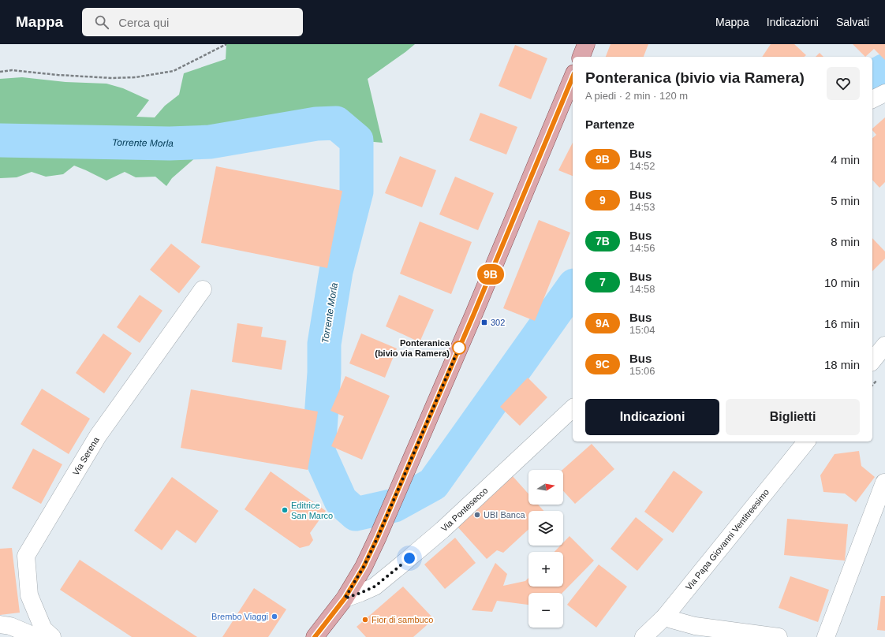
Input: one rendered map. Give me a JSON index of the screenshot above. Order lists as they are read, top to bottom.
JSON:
{
  "streets": {
    "street": ["Via Serena", "Via Pontesecco", "Via Papa Giovanni Ventitreesimo"]
  },
  "water": ["Torrente Morla"],
  "places": {
    "transit": ["302"],
    "other": [
      "Ponteranica (bivio via Ramera)",
      "Editrice San Marco",
      "UBI Banca",
      "Brembo Viaggi",
      "Fior di sambuco"
    ]
  },
  "lines": ["bus line 9B"],
  "north": "right",
  "page": {
    "header": "Mappa",
    "search": "Cerca qui",
    "nav": ["Mappa", "Indicazioni", "Salvati"],
    "on_map": "9B",
    "heading": [
      ["Ponteranica (bivio via Ramera)", "A piedi · 2 min · 120 m"],
      "Partenze"
    ],
    "list": [
      {
        "mark": "9B",
        "name": "Bus",
        "note": "14:52",
        "value": "4 min"
      },
      {
        "mark": "9",
        "name": "Bus",
        "note": "14:53",
        "value": "5 min"
      },
      {
        "mark": "7B",
        "name": "Bus",
        "note": "14:56",
        "value": "8 min"
      },
      {
        "mark": "7",
        "name": "Bus",
        "note": "14:58",
        "value": "10 min"
      },
      {
        "mark": "9A",
        "name": "Bus",
        "note": "15:04",
        "value": "16 min"
      },
      {
        "mark": "9C",
        "name": "Bus",
        "note": "15:06",
        "value": "18 min"
      }
    ],
    "buttons": ["Indicazioni", "Biglietti"],
    "map_buttons": ["+", "−"]
  }
}
